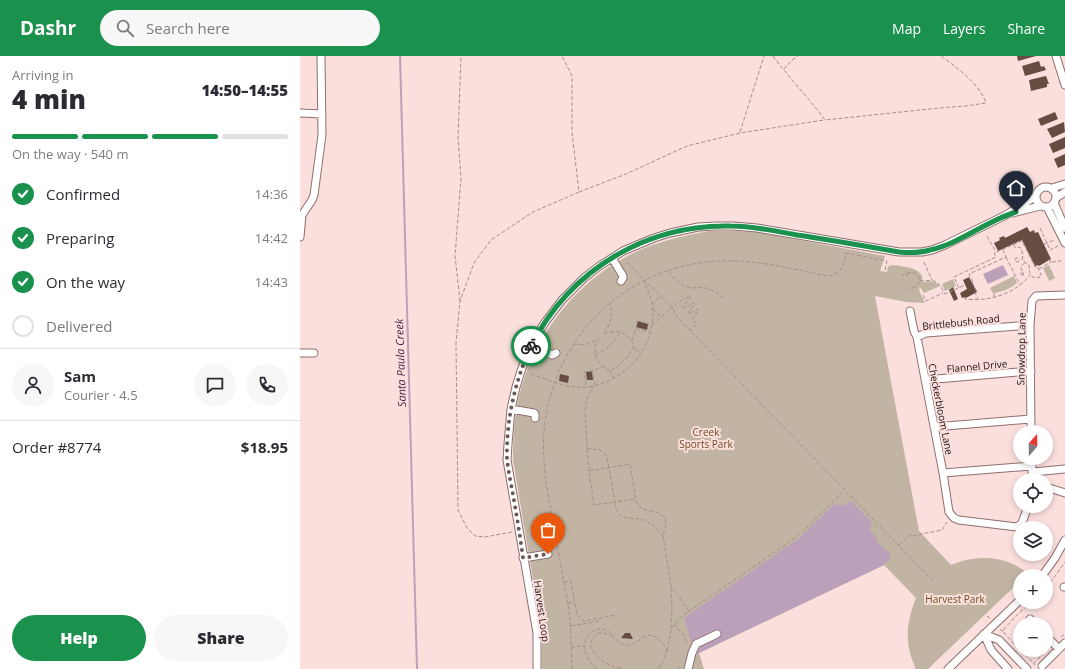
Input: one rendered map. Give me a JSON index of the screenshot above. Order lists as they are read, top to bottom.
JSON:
{
  "streets": {
    "street": [
      "Brittlebush Road",
      "Snowdrop Lane",
      "Flannel Drive",
      "Checkerbloom Lane",
      "Harvest Loop"
    ]
  },
  "crossings": [
    ["Brittlebush Road", "Snowdrop Lane"],
    ["Brittlebush Road", "Checkerbloom Lane"],
    ["Snowdrop Lane", "Flannel Drive"],
    ["Flannel Drive", "Checkerbloom Lane"]
  ],
  "water": ["Santa Paula Creek"],
  "parks": ["Creek Sports Park", "Harvest Park"],
  "north": "top",
  "page": {
    "header": "Dashr",
    "search": "Search here",
    "nav": ["Map", "Layers", "Share"],
    "heading": ["4 min", "Arriving in", "14:50–14:55"],
    "panel": [
      "Sam",
      "Courier · 4.5",
      "Order #8774",
      "$18.95"
    ],
    "bar": "On the way · 540 m",
    "list": [
      ["Confirmed", "14:36"],
      ["Preparing", "14:42"],
      ["On the way", "14:43"],
      "Delivered"
    ],
    "map_buttons": ["+", "−"],
    "buttons": ["Help", "Share"]
  }
}
